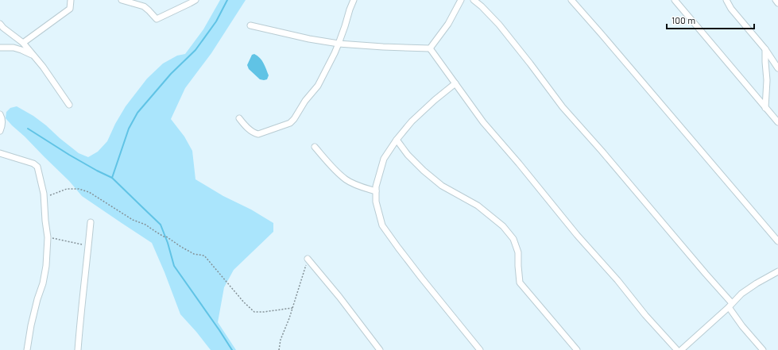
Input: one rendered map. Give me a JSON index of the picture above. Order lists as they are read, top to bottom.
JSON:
{
  "scale_bar": "100 m"
}
